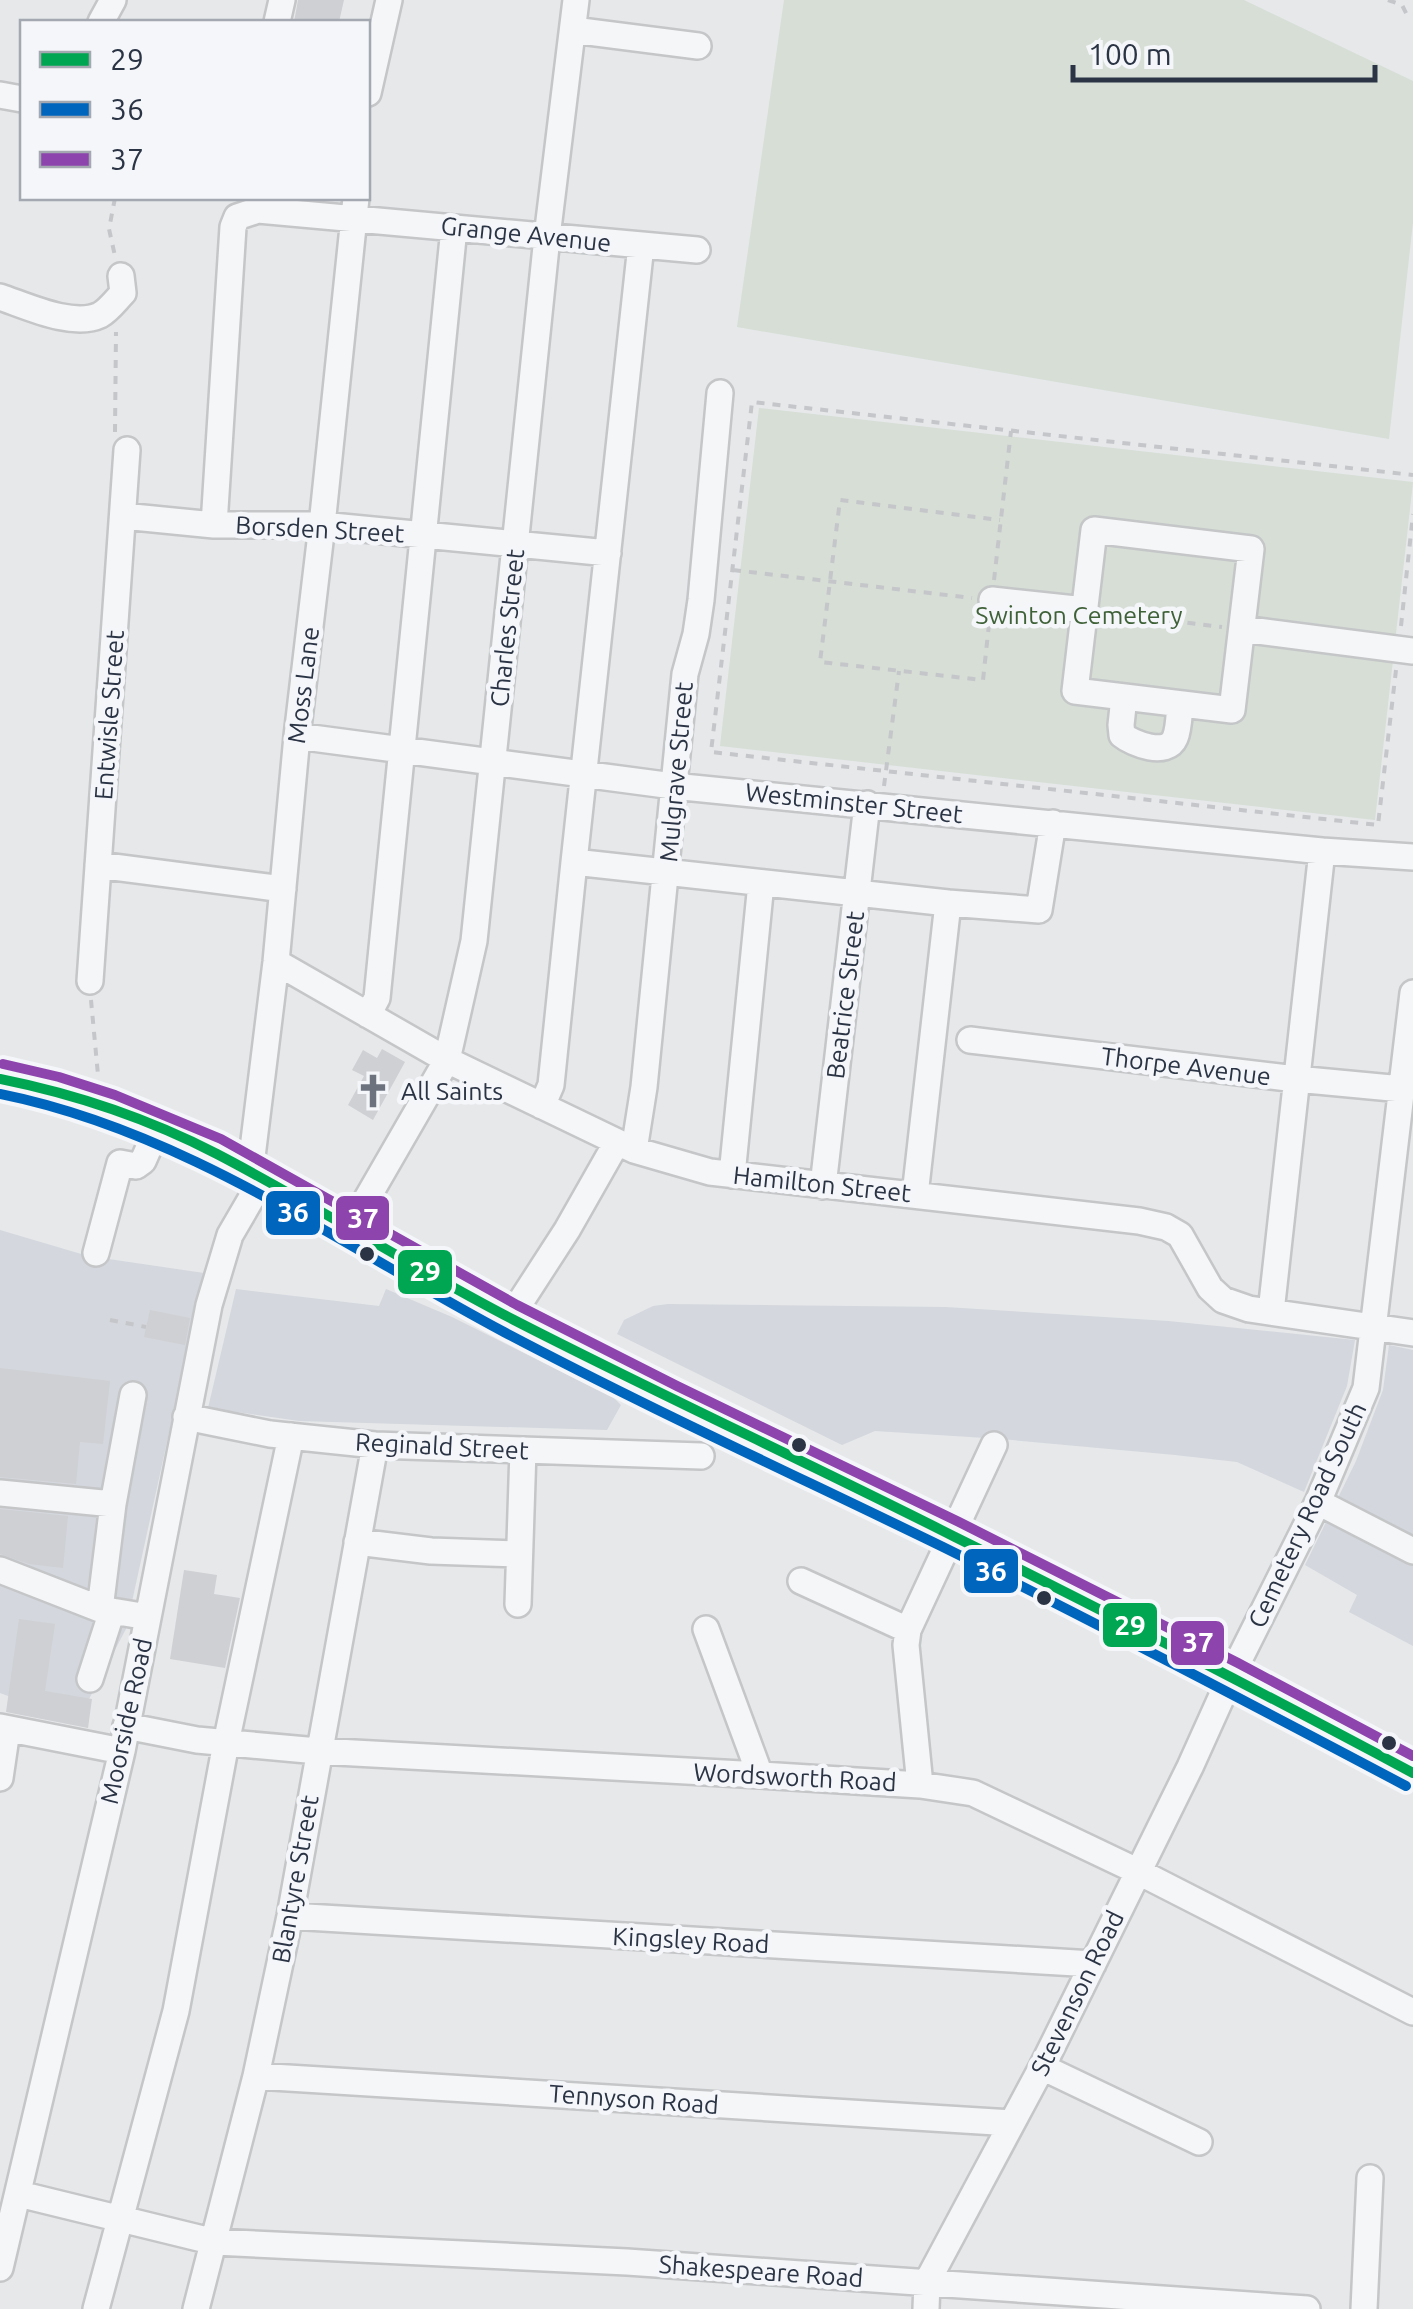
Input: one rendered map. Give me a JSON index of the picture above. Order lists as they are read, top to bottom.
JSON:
{
  "streets": {
    "street": [
      "Grange Avenue",
      "Borsden Street",
      "Charles Street",
      "Moss Lane",
      "Entwisle Street",
      "Mulgrave Street",
      "Westminster Street",
      "Beatrice Street",
      "Thorpe Avenue",
      "Hamilton Street",
      "Reginald Street",
      "Cemetery Road South",
      "Moorside Road",
      "Wordsworth Road",
      "Blantyre Street",
      "Kingsley Road",
      "Stevenson Road",
      "Tennyson Road",
      "Shakespeare Road"
    ]
  },
  "crossings": [
    ["Grange Avenue", "Borsden Street"],
    ["Grange Avenue", "Charles Street"],
    ["Grange Avenue", "Moss Lane"],
    ["Borsden Street", "Charles Street"],
    ["Borsden Street", "Moss Lane"],
    ["Borsden Street", "Entwisle Street"],
    ["Charles Street", "Westminster Street"],
    ["Charles Street", "Hamilton Street"],
    ["Moss Lane", "Westminster Street"],
    ["Moss Lane", "Hamilton Street"],
    ["Moss Lane", "Moorside Road"],
    ["Mulgrave Street", "Westminster Street"],
    ["Mulgrave Street", "Hamilton Street"],
    ["Westminster Street", "Beatrice Street"],
    ["Beatrice Street", "Hamilton Street"],
    ["Thorpe Avenue", "Cemetery Road South"],
    ["Hamilton Street", "Cemetery Road South"],
    ["Reginald Street", "Moorside Road"],
    ["Reginald Street", "Blantyre Street"],
    ["Cemetery Road South", "Stevenson Road"],
    ["Moorside Road", "Wordsworth Road"],
    ["Moorside Road", "Shakespeare Road"],
    ["Wordsworth Road", "Blantyre Street"],
    ["Wordsworth Road", "Stevenson Road"],
    ["Blantyre Street", "Kingsley Road"],
    ["Blantyre Street", "Tennyson Road"],
    ["Blantyre Street", "Shakespeare Road"],
    ["Kingsley Road", "Stevenson Road"],
    ["Stevenson Road", "Tennyson Road"],
    ["Stevenson Road", "Shakespeare Road"]
  ],
  "parks": ["Swinton Cemetery"],
  "places": {
    "church": ["All Saints"]
  },
  "lines": ["transit line 37", "transit line 29", "transit line 36"],
  "legend": ["29", "36", "37"],
  "scale_bar": "100 m"
}
